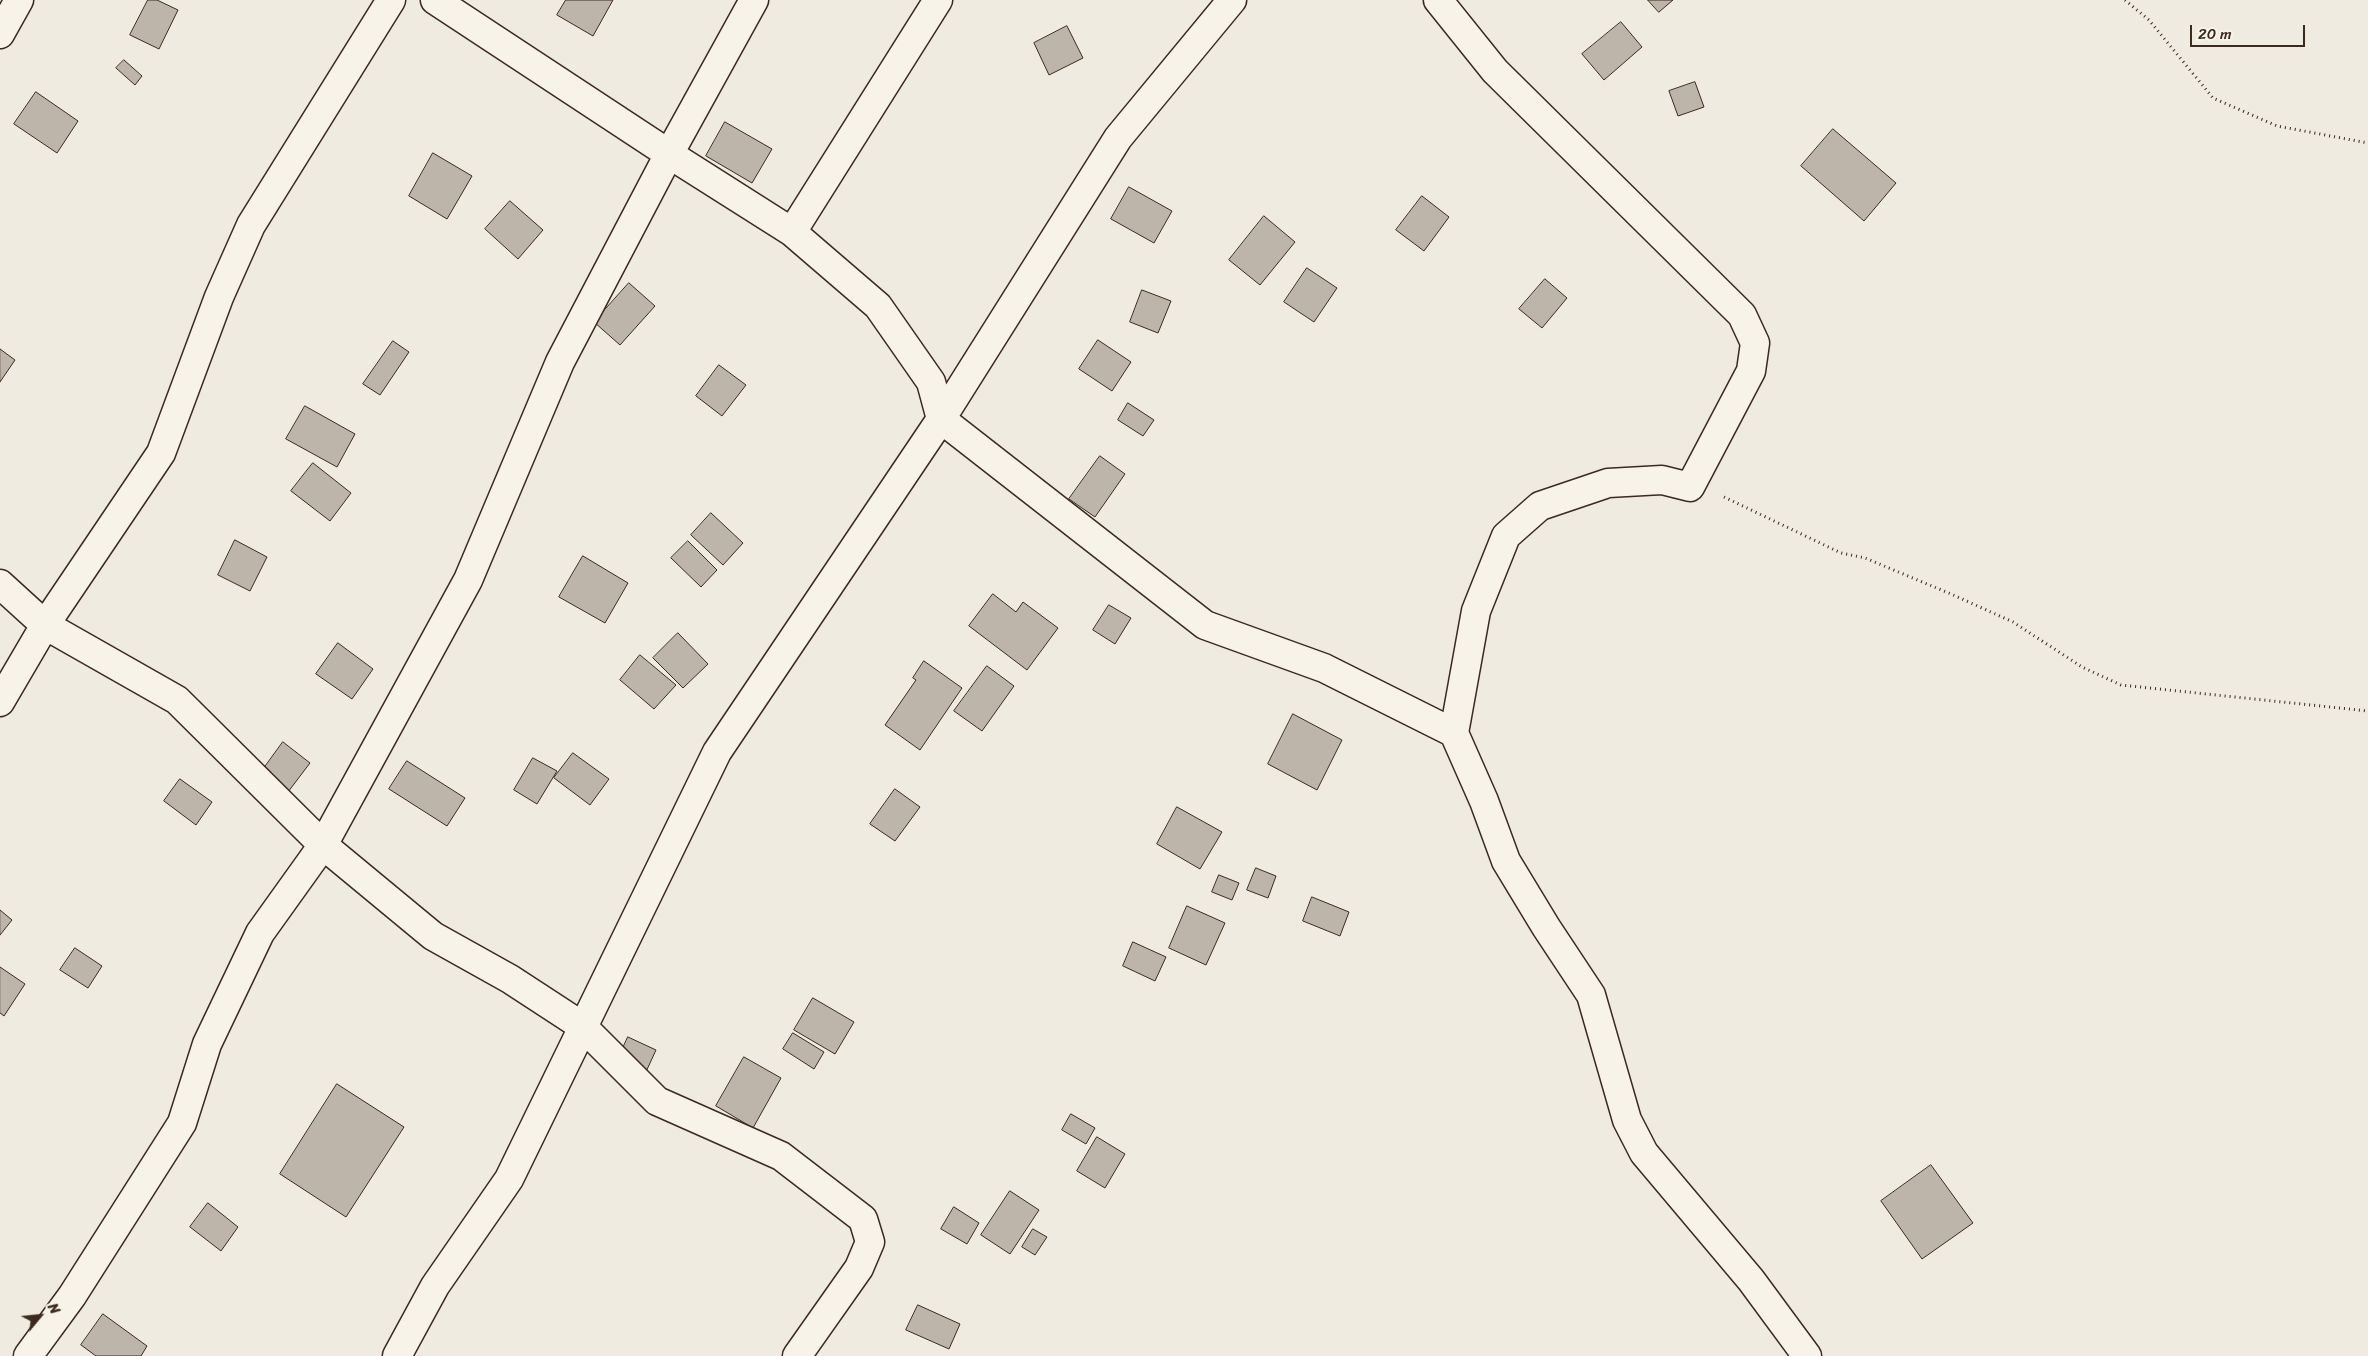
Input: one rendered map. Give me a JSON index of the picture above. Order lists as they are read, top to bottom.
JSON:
{
  "scale_bar": "20 m",
  "north": "top right"
}
